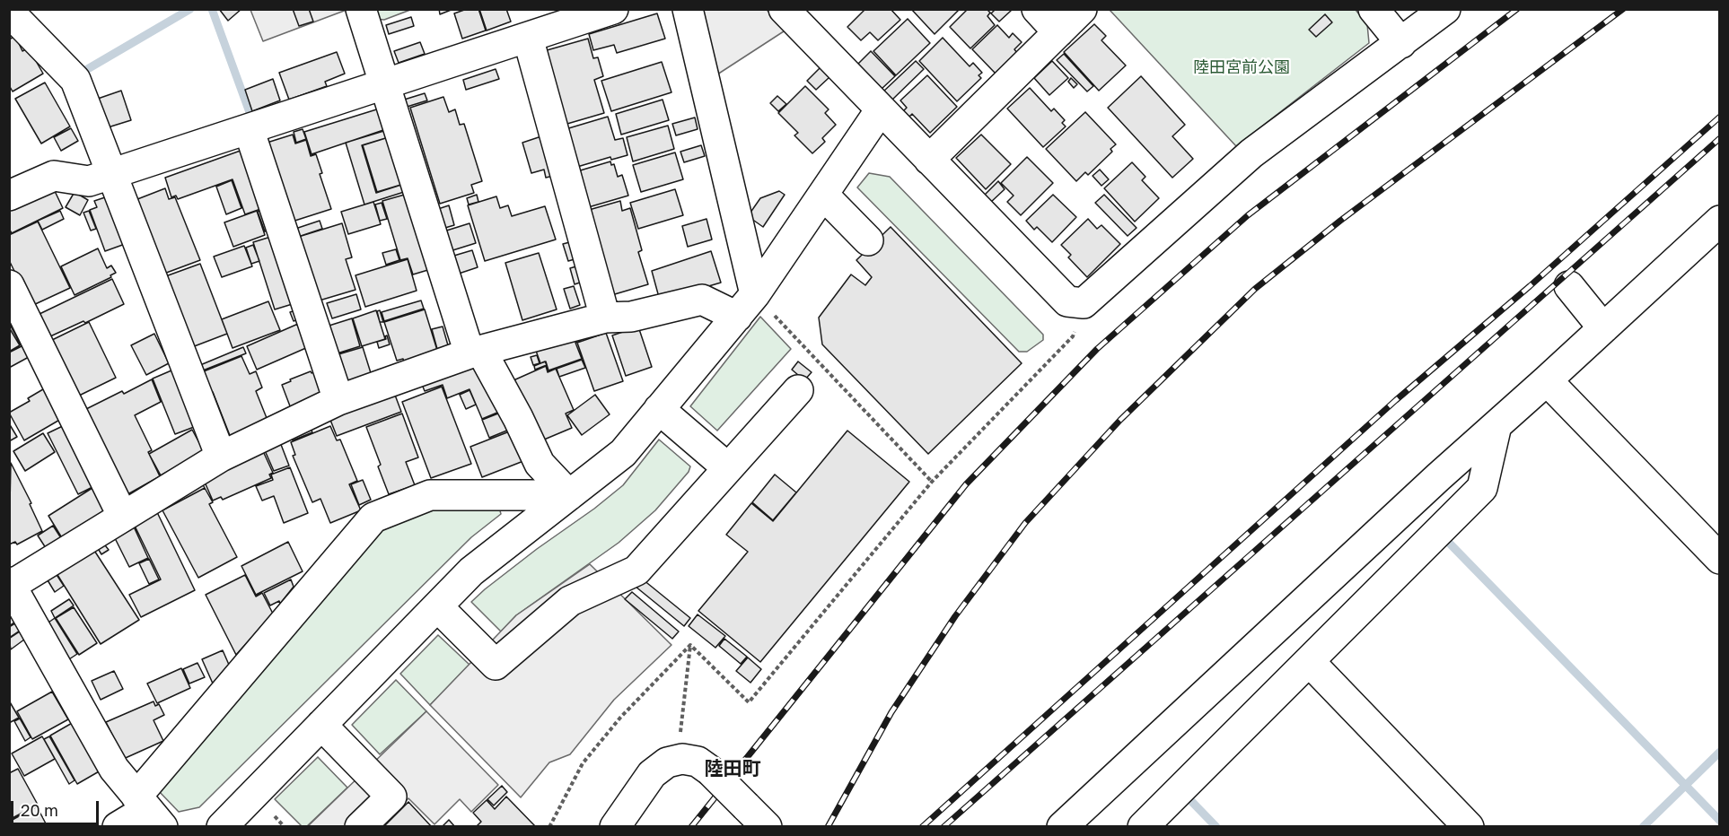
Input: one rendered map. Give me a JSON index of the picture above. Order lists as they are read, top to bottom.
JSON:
{
  "districts": ["陸田町"],
  "parks": ["陸田宮前公園"],
  "scale_bar": "20 m"
}
